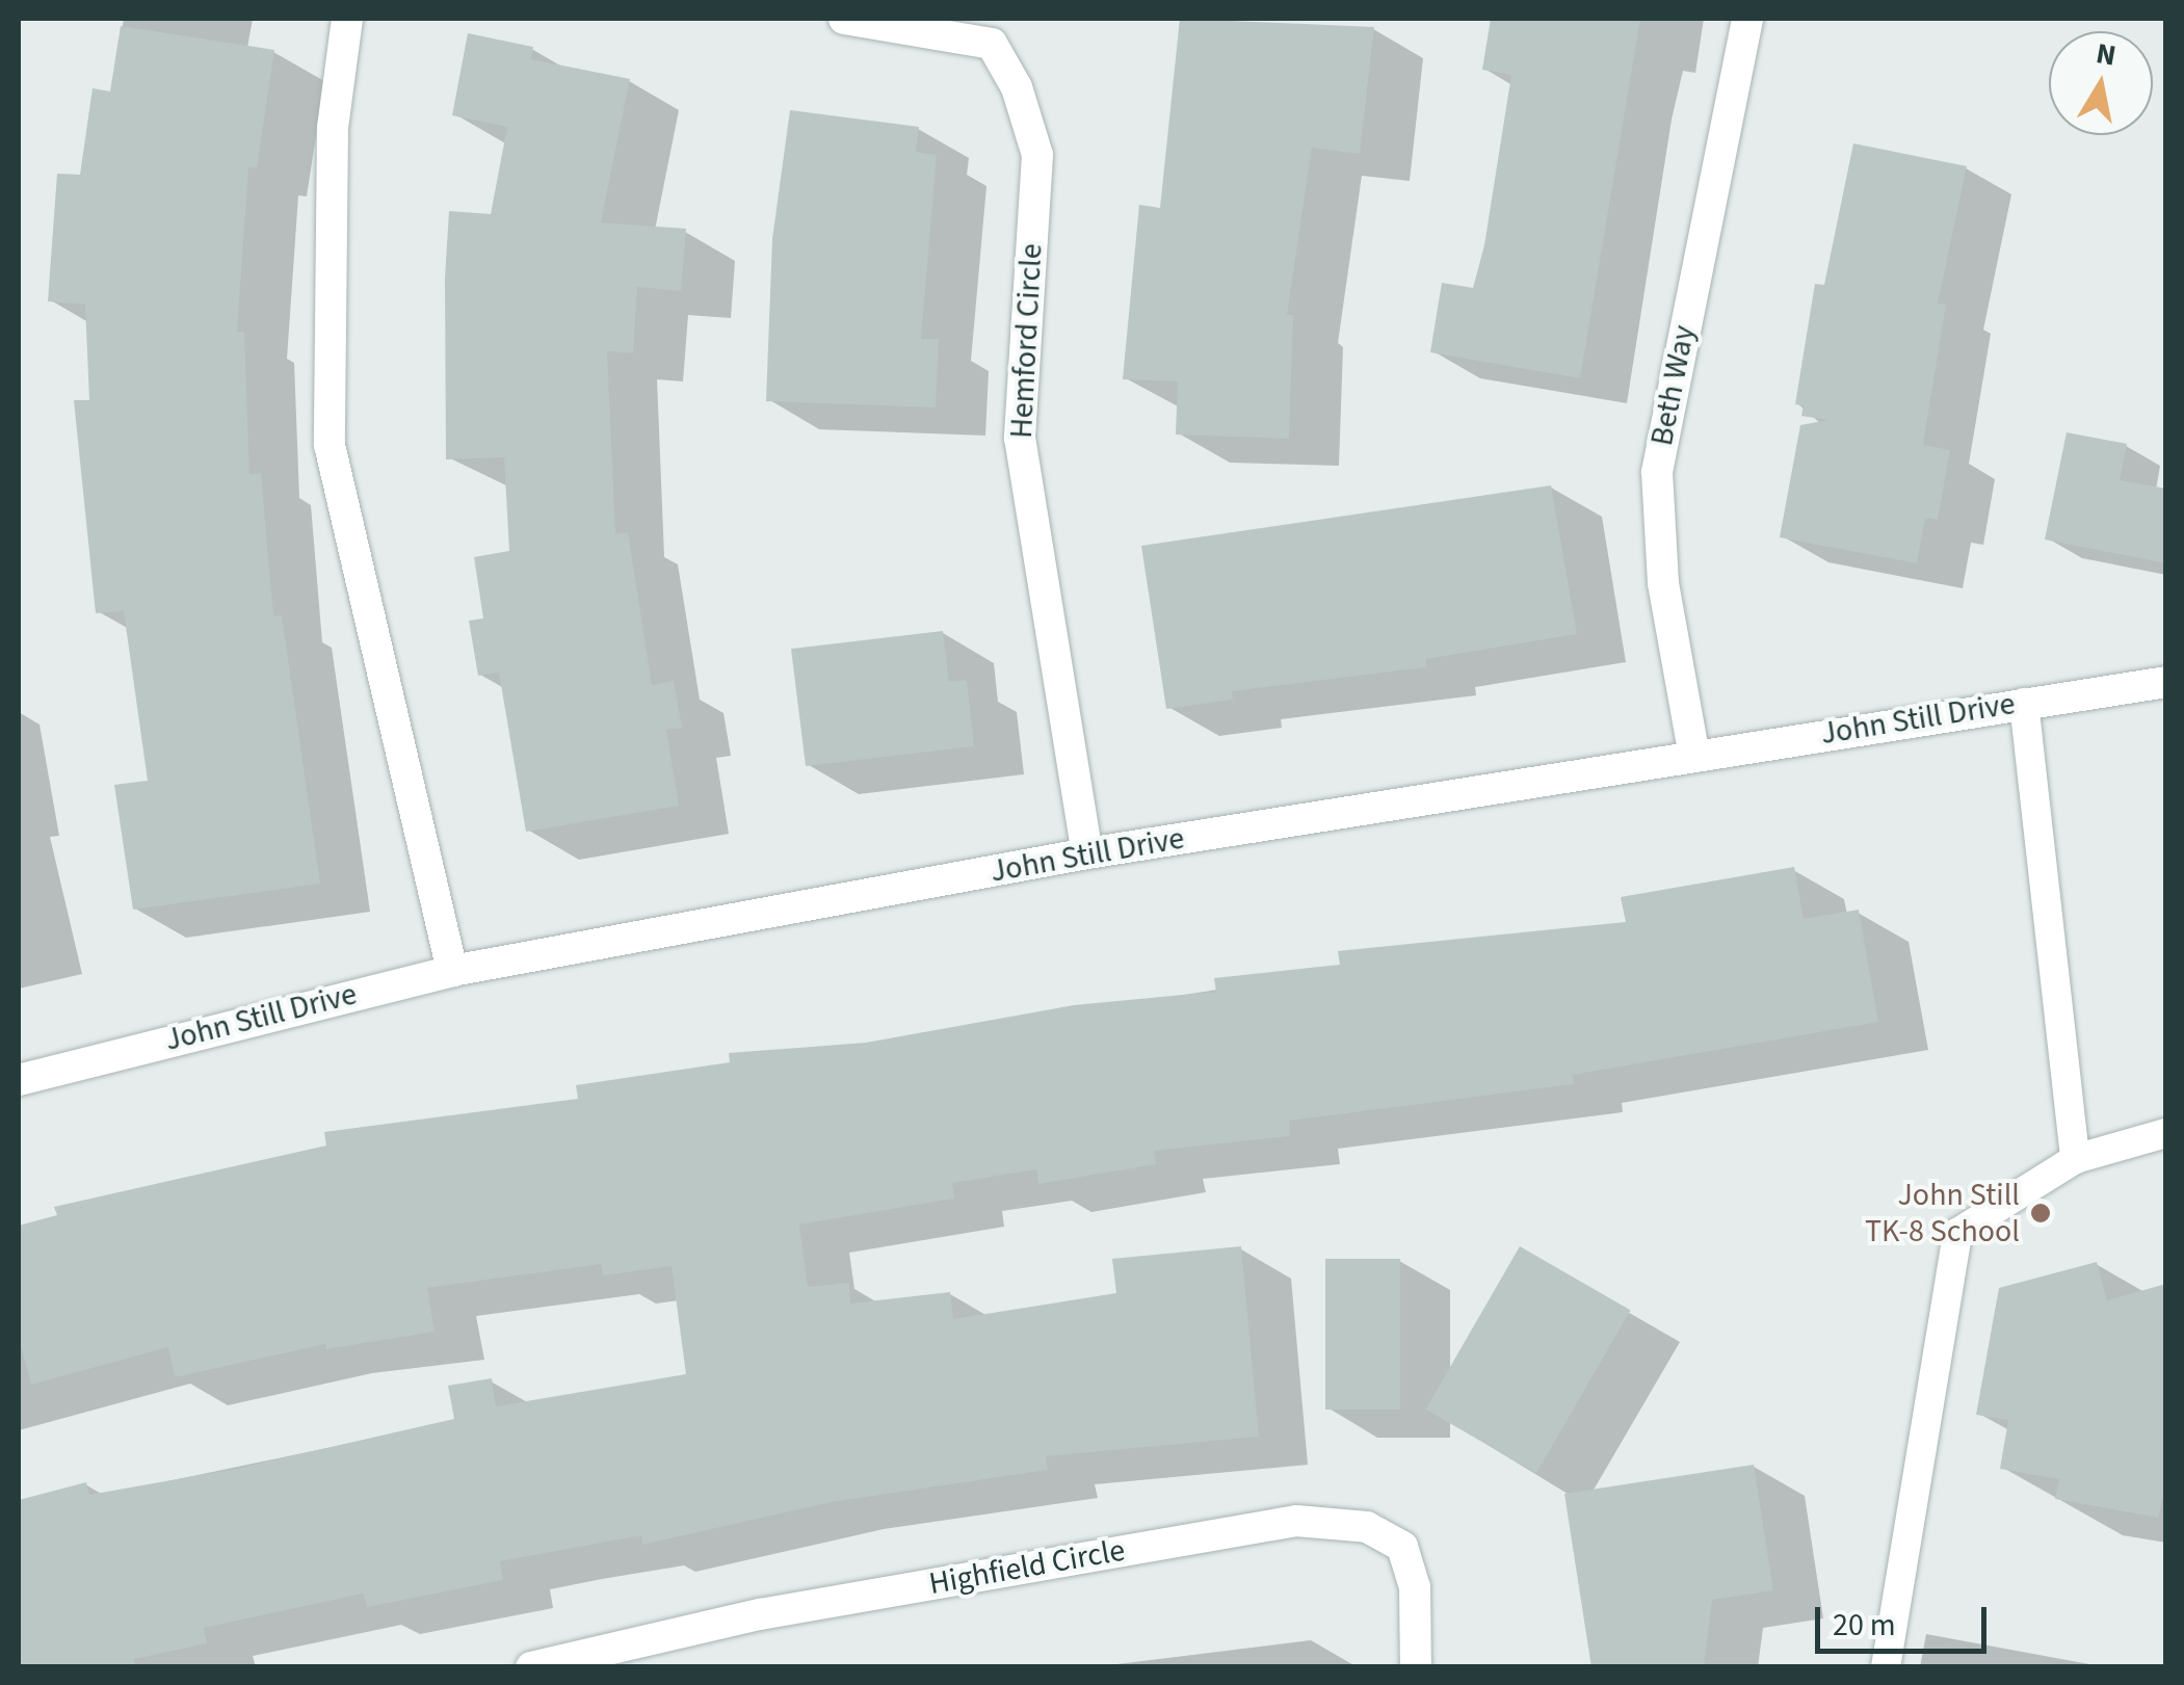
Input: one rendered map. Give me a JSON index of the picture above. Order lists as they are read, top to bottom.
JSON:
{
  "streets": {
    "street": [
      "Hemford Circle",
      "Beth Way",
      "John Still Drive",
      "Highfield Circle"
    ]
  },
  "crossings": [
    ["Hemford Circle", "John Still Drive"],
    ["Beth Way", "John Still Drive"]
  ],
  "places": ["John Still TK-8 School"],
  "scale_bar": "20 m",
  "north": "top"
}
